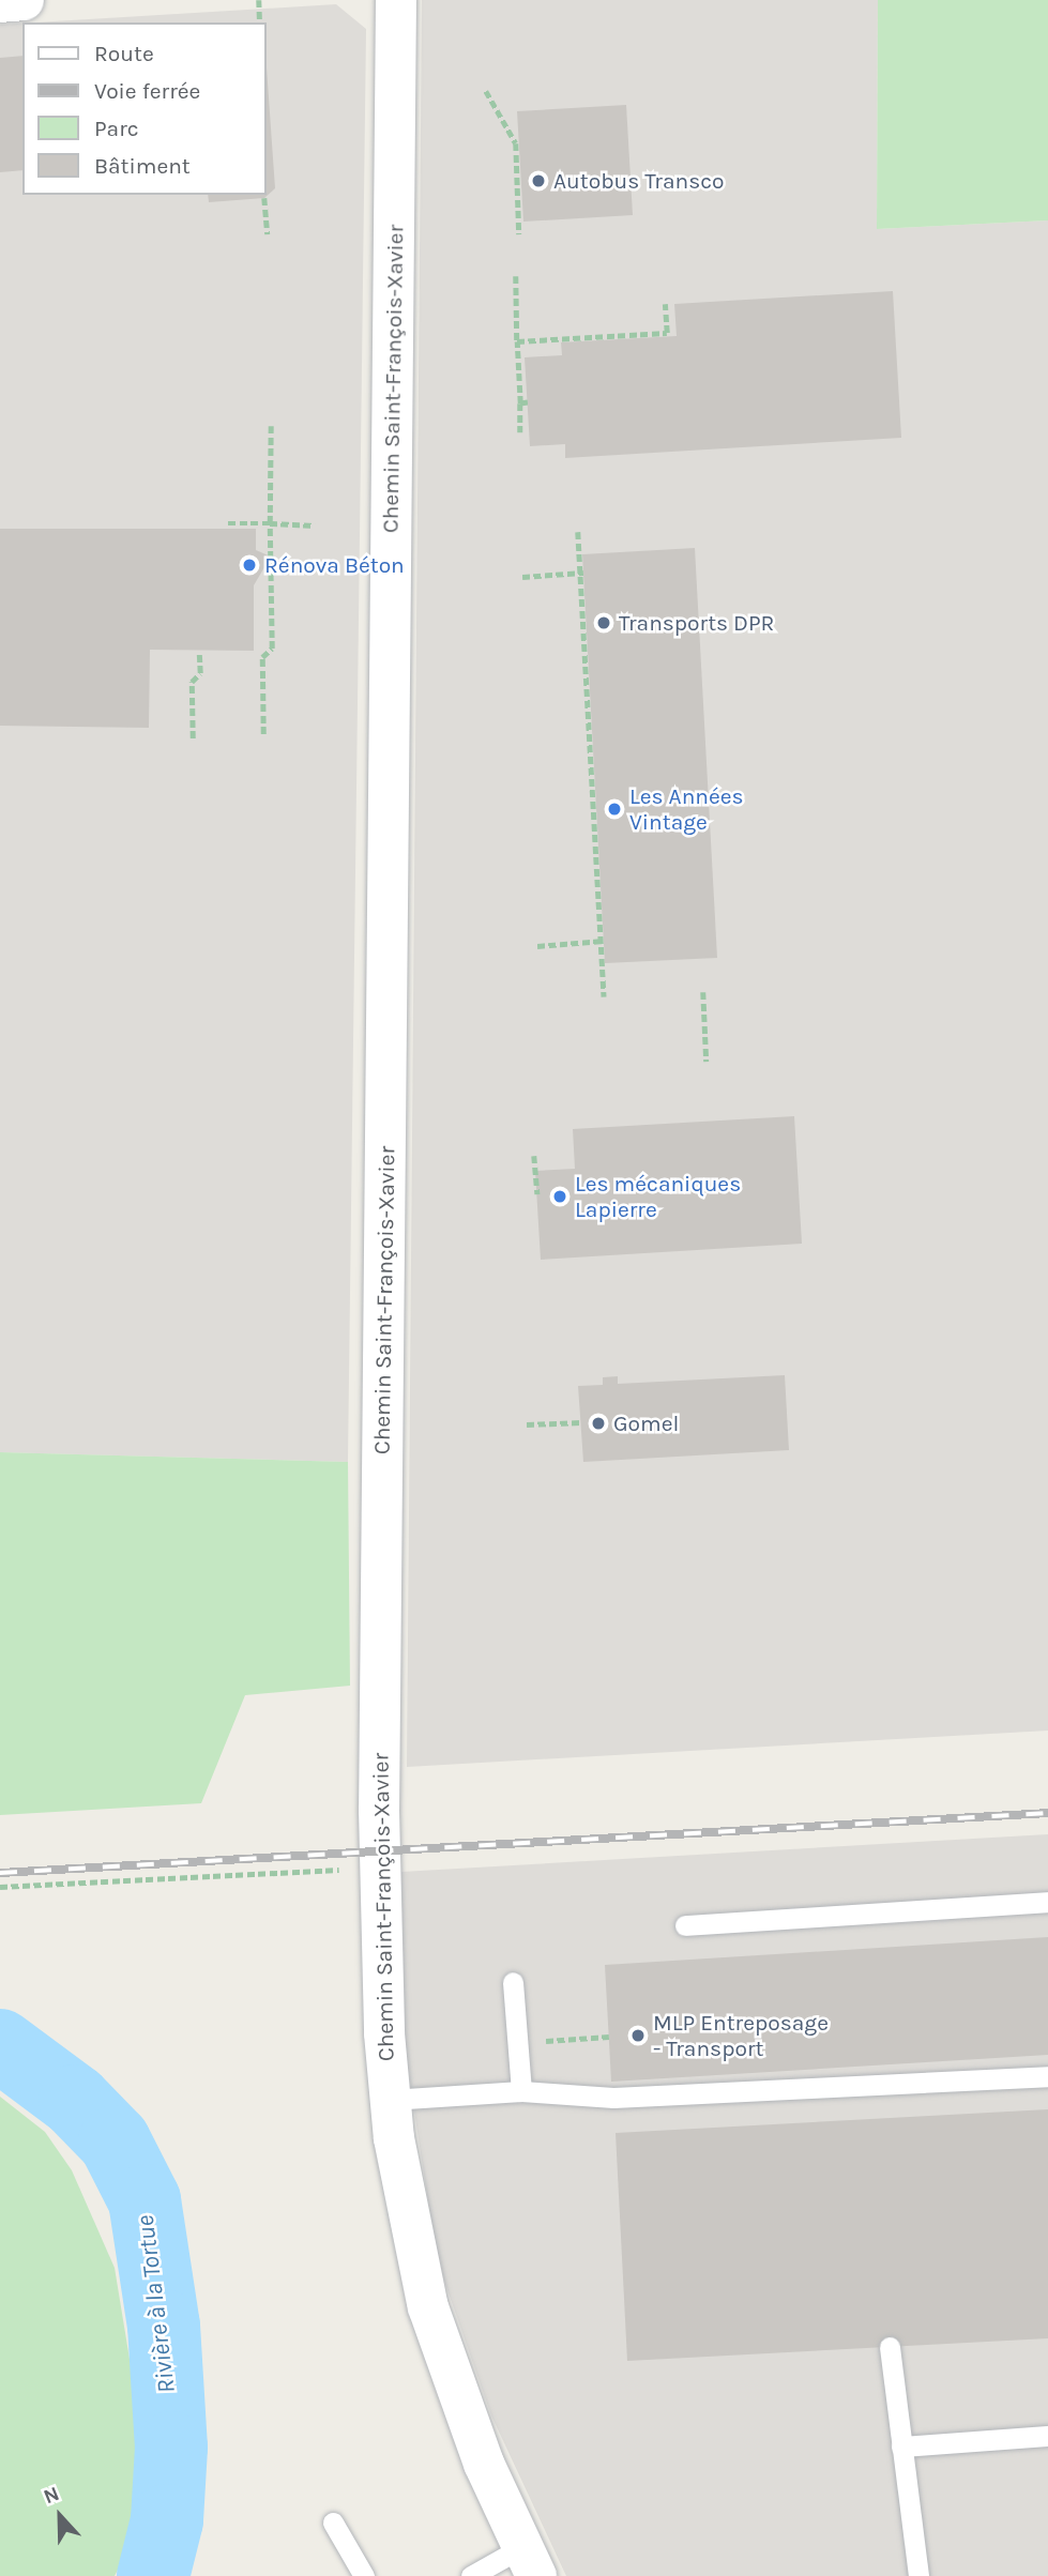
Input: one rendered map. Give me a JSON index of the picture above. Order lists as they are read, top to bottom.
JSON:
{
  "streets": {
    "street": ["Chemin Saint-François-Xavier"]
  },
  "water": ["Rivière à la Tortue"],
  "places": [
    "Autobus Transco",
    "Rénova Béton",
    "Transports DPR",
    "Les Années Vintage",
    "Les mécaniques Lapierre",
    "Gomel",
    "MLP Entreposage - Transport"
  ],
  "legend": [
    "Route",
    "Voie ferrée",
    "Parc",
    "Bâtiment"
  ],
  "north": "top"
}
